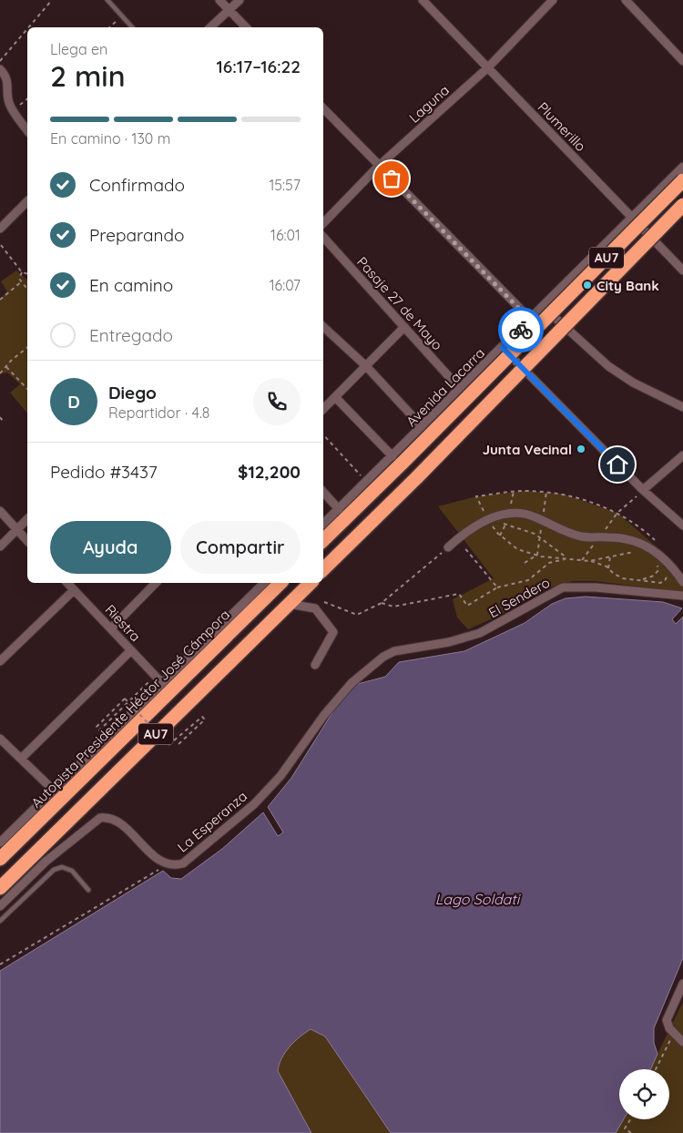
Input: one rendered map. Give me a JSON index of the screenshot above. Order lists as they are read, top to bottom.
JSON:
{
  "streets": {
    "highway": ["AU7", "Autopista Presidente Héctor José Cámpora"],
    "street": [
      "Laguna",
      "Plumerillo",
      "Pasaje 27 de Mayo",
      "Avenida Lacarra",
      "El Sendero",
      "Riestra",
      "La Esperanza"
    ]
  },
  "crossings": [
    ["Laguna", "Plumerillo"],
    ["Plumerillo", "Avenida Lacarra"],
    ["AU7", "Avenida Lacarra"],
    ["Pasaje 27 de Mayo", "Avenida Lacarra"],
    ["El Sendero", "La Esperanza"]
  ],
  "water": ["Lago Soldati"],
  "places": ["City Bank", "Junta Vecinal"],
  "page": {
    "heading": ["2 min", "Llega en", "16:17–16:22"],
    "panel": [
      "Diego",
      "Repartidor · 4.8",
      "Pedido #3437",
      "$12,200"
    ],
    "bar": "En camino · 130 m",
    "list": [
      ["Confirmado", "15:57"],
      ["Preparando", "16:01"],
      ["En camino", "16:07"],
      "Entregado"
    ],
    "round": "D",
    "buttons": ["Ayuda", "Compartir"]
  }
}
